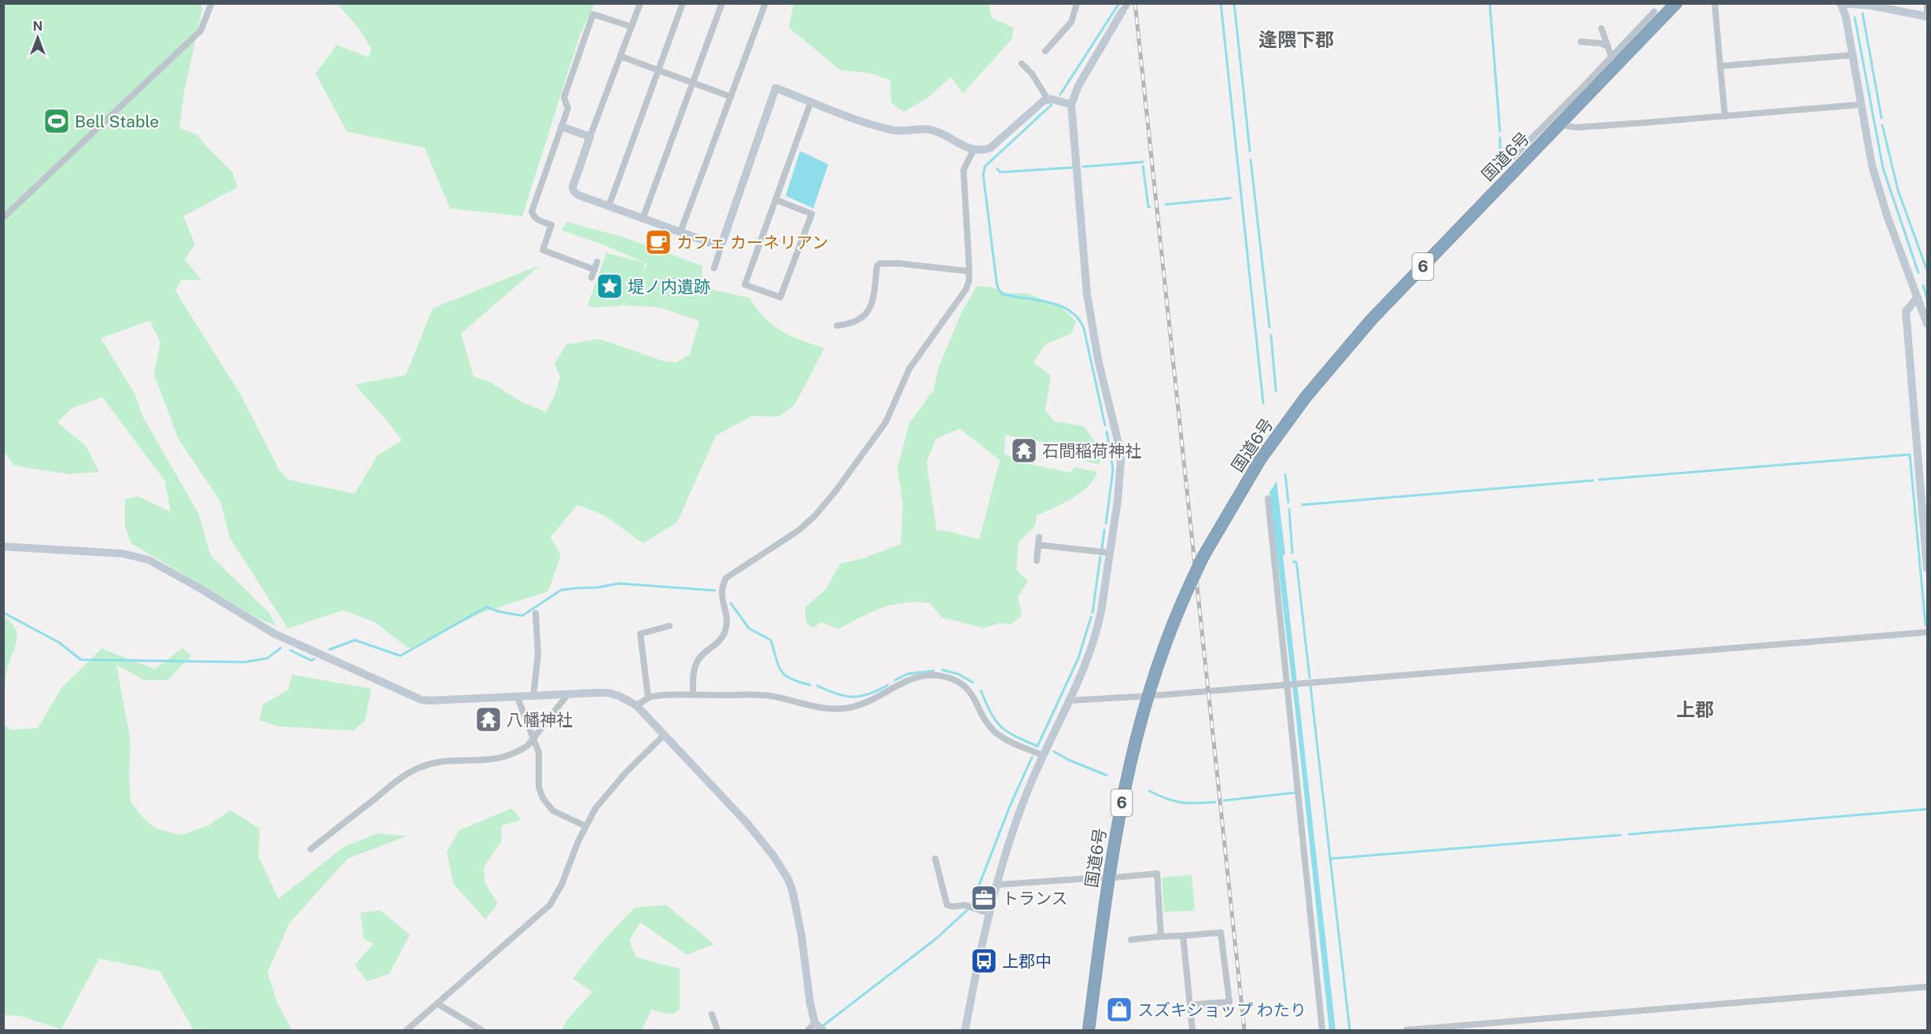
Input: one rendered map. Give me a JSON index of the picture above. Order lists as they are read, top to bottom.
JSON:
{
  "streets": {
    "highway": ["国道6号", "6"]
  },
  "districts": ["逢隈下郡", "上郡"],
  "places": {
    "sports": ["Bell Stable"],
    "cafe": ["カフェ カーネリアン"],
    "place": ["堤ノ内遺跡"],
    "temple": ["石間稲荷神社", "八幡神社"],
    "office": ["トランス"],
    "bus stop": ["上郡中"],
    "shop": ["スズキショップ わたり"]
  },
  "north": "top"
}
